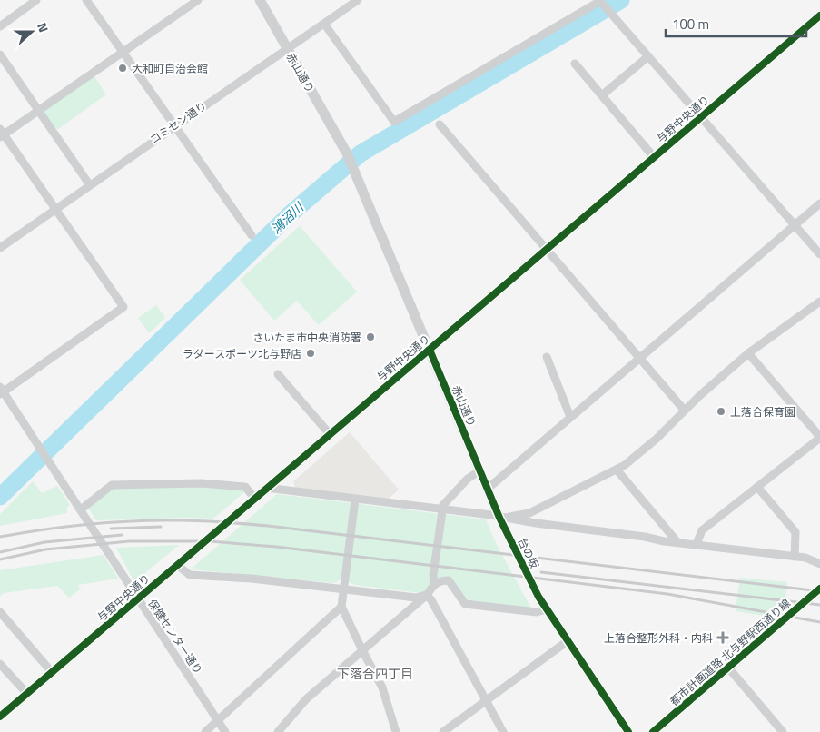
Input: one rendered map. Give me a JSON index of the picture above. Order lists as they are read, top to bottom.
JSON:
{
  "streets": {
    "street": [
      "赤山通り",
      "与野中央通り",
      "コミセン通り",
      "台の坂",
      "保健センター通り",
      "都市計画道路 北与野駅西通り線"
    ]
  },
  "crossings": [
    ["赤山通り", "与野中央通り"],
    ["赤山通り", "コミセン通り"],
    ["赤山通り", "台の坂"],
    ["与野中央通り", "保健センター通り"]
  ],
  "districts": ["下落合四丁目"],
  "water": ["鴻沼川"],
  "places": {
    "other": [
      "大和町自治会館",
      "さいたま市中央消防署",
      "ラダースポーツ北与野店",
      "上落合保育園"
    ],
    "health": ["上落合整形外科・内科"]
  },
  "scale_bar": "100 m",
  "north": "right"
}
